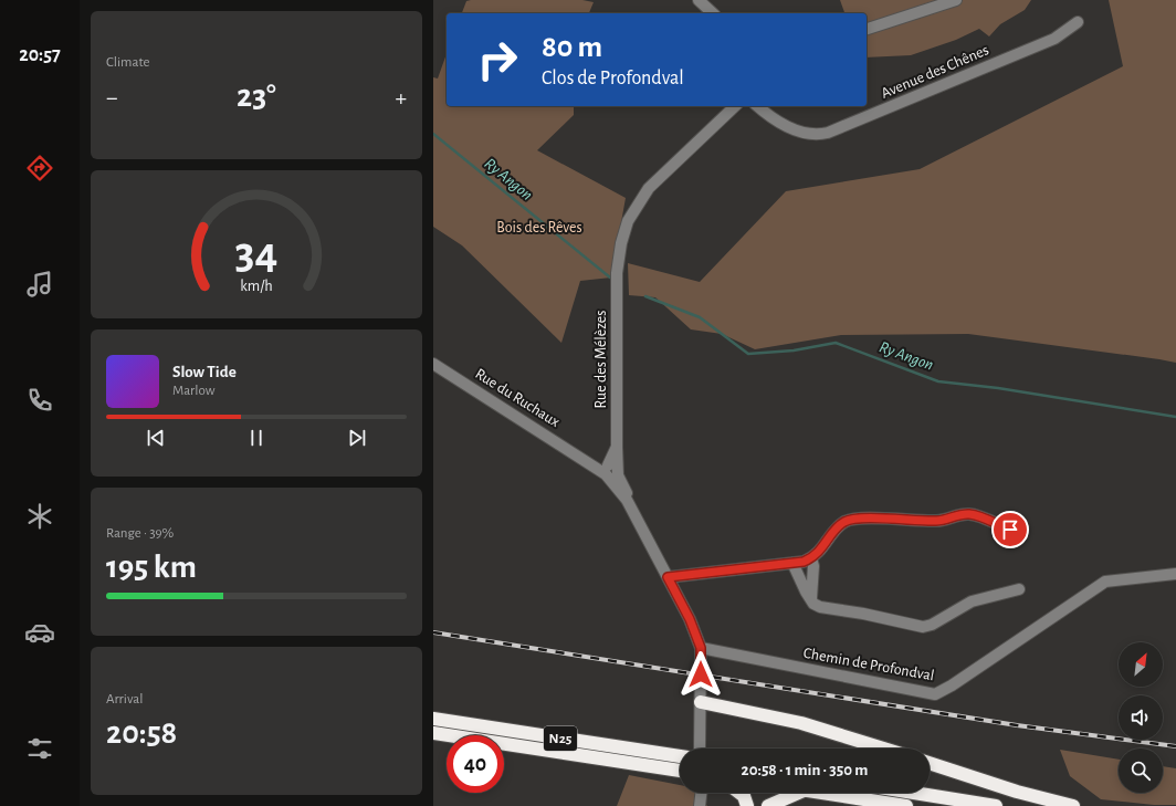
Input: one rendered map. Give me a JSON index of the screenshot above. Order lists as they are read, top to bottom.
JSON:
{
  "streets": {
    "highway": ["N25"],
    "street": [
      "Avenue des Chênes",
      "Rue des Mélèzes",
      "Rue du Ruchaux",
      "Chemin de Profondval"
    ]
  },
  "crossings": [
    ["Rue des Mélèzes", "Rue du Ruchaux"],
    ["Rue des Mélèzes", "Chemin de Profondval"]
  ],
  "water": ["Ry Angon"],
  "parks": ["Bois des Rêves"],
  "north": "top right",
  "page": {
    "tabs": "20:57",
    "tile": [
      "Climate",
      ["Range · 39%", "195 km"],
      ["Arrival", "20:58"]
    ],
    "turn": ["80 m", "Clos de Profondval"],
    "heat": ["−", "23°", "+"],
    "song": ["Slow Tide", "Marlow"],
    "limit": "40",
    "trip": "20:58 · 1 min · 350 m",
    "gauge": ["34", "km/h"]
  }
}
